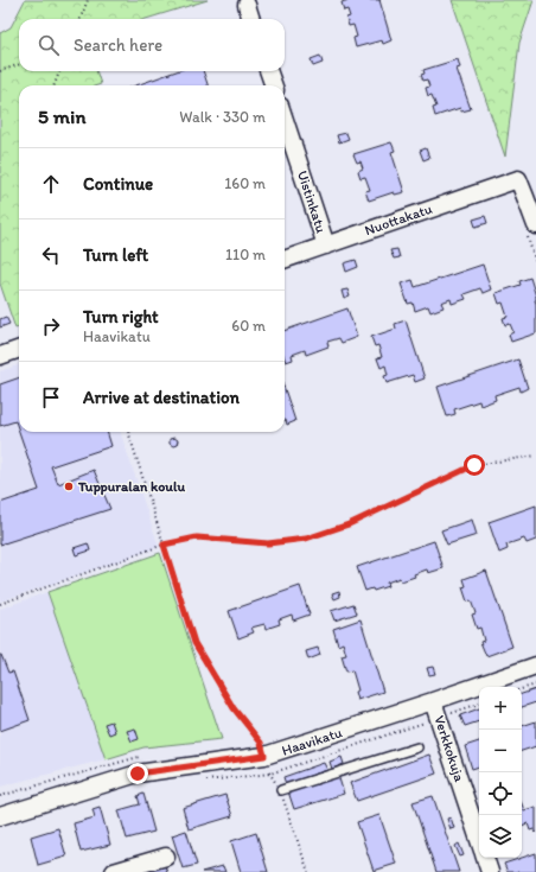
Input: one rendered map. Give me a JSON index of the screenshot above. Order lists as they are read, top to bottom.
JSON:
{
  "streets": {
    "street": [
      "Uistinkatu",
      "Nuottakatu",
      "Haavikatu",
      "Verkkokuja"
    ]
  },
  "crossings": [
    ["Uistinkatu", "Nuottakatu"],
    ["Haavikatu", "Verkkokuja"]
  ],
  "places": ["Tuppuralan koulu"],
  "page": {
    "search": "Search here",
    "heading": ["5 min", "Walk · 330 m"],
    "list": [
      ["Continue", "160 m"],
      ["Turn left", "110 m"],
      ["Turn right", "Haavikatu", "60 m"],
      "Arrive at destination"
    ],
    "map_buttons": ["+", "−"]
  }
}
